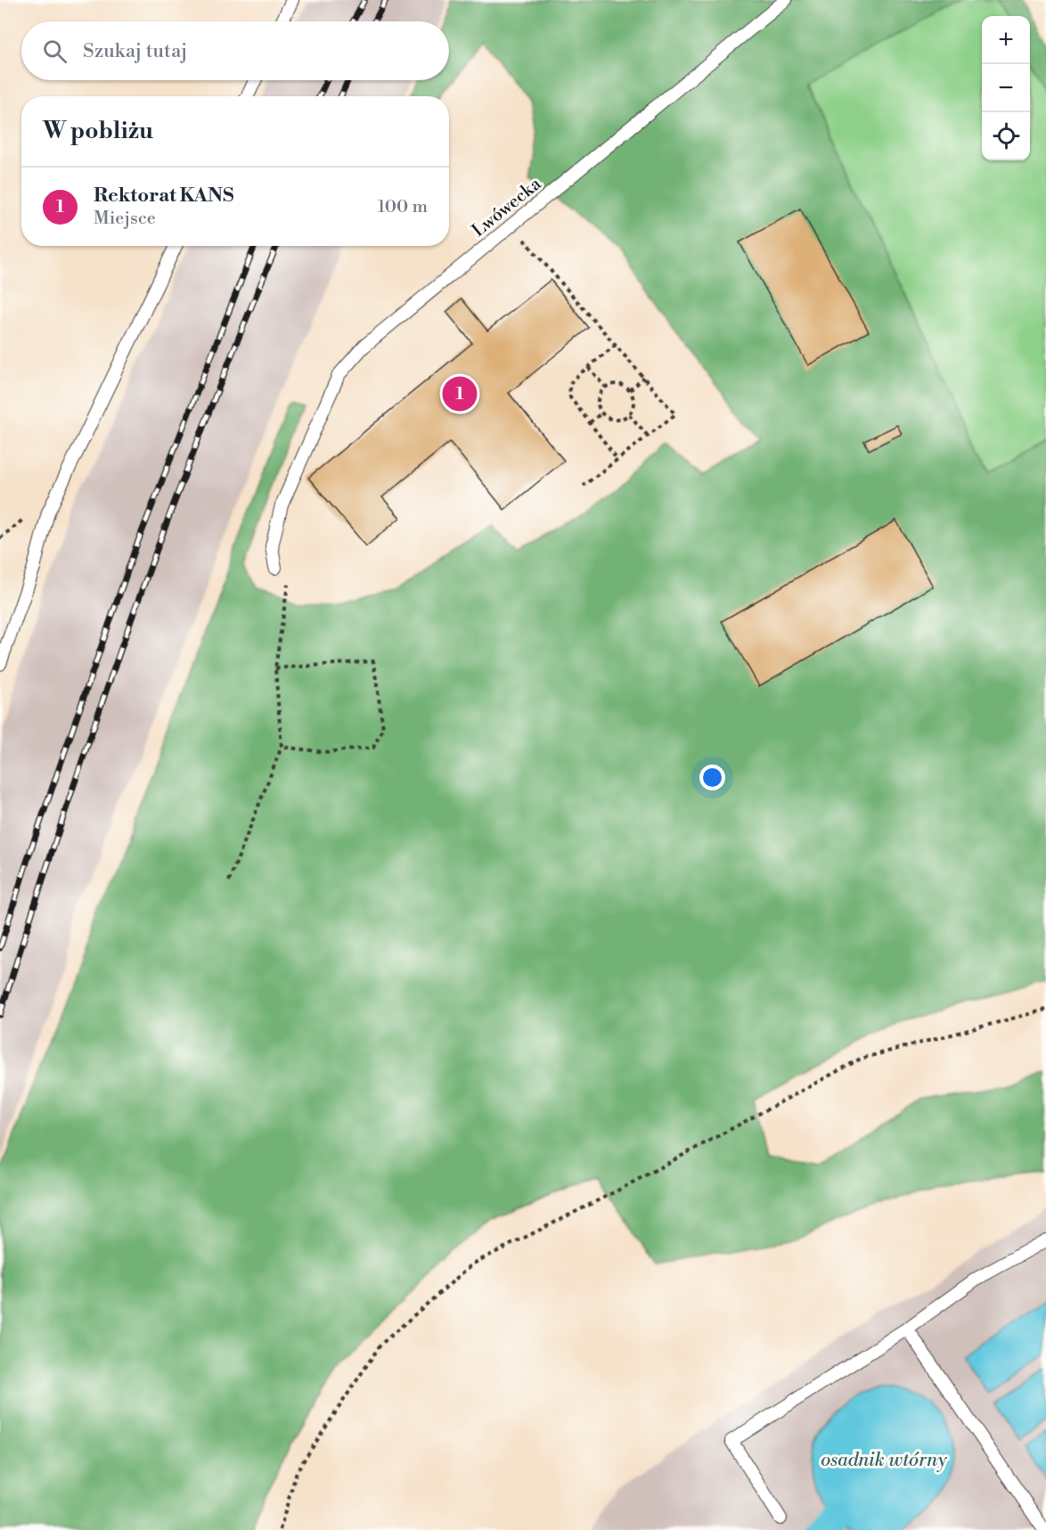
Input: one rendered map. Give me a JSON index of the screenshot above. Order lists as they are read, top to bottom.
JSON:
{
  "streets": {
    "lane": ["Lwówecka"]
  },
  "water": ["osadnik wtórny"],
  "page": {
    "map_buttons": ["+", "−"],
    "search": "Szukaj tutaj",
    "heading": "W pobliżu",
    "list": [
      {
        "mark": "1",
        "name": "Rektorat KANS",
        "note": "Miejsce",
        "value": "100 m"
      }
    ],
    "pins": "1"
  }
}
